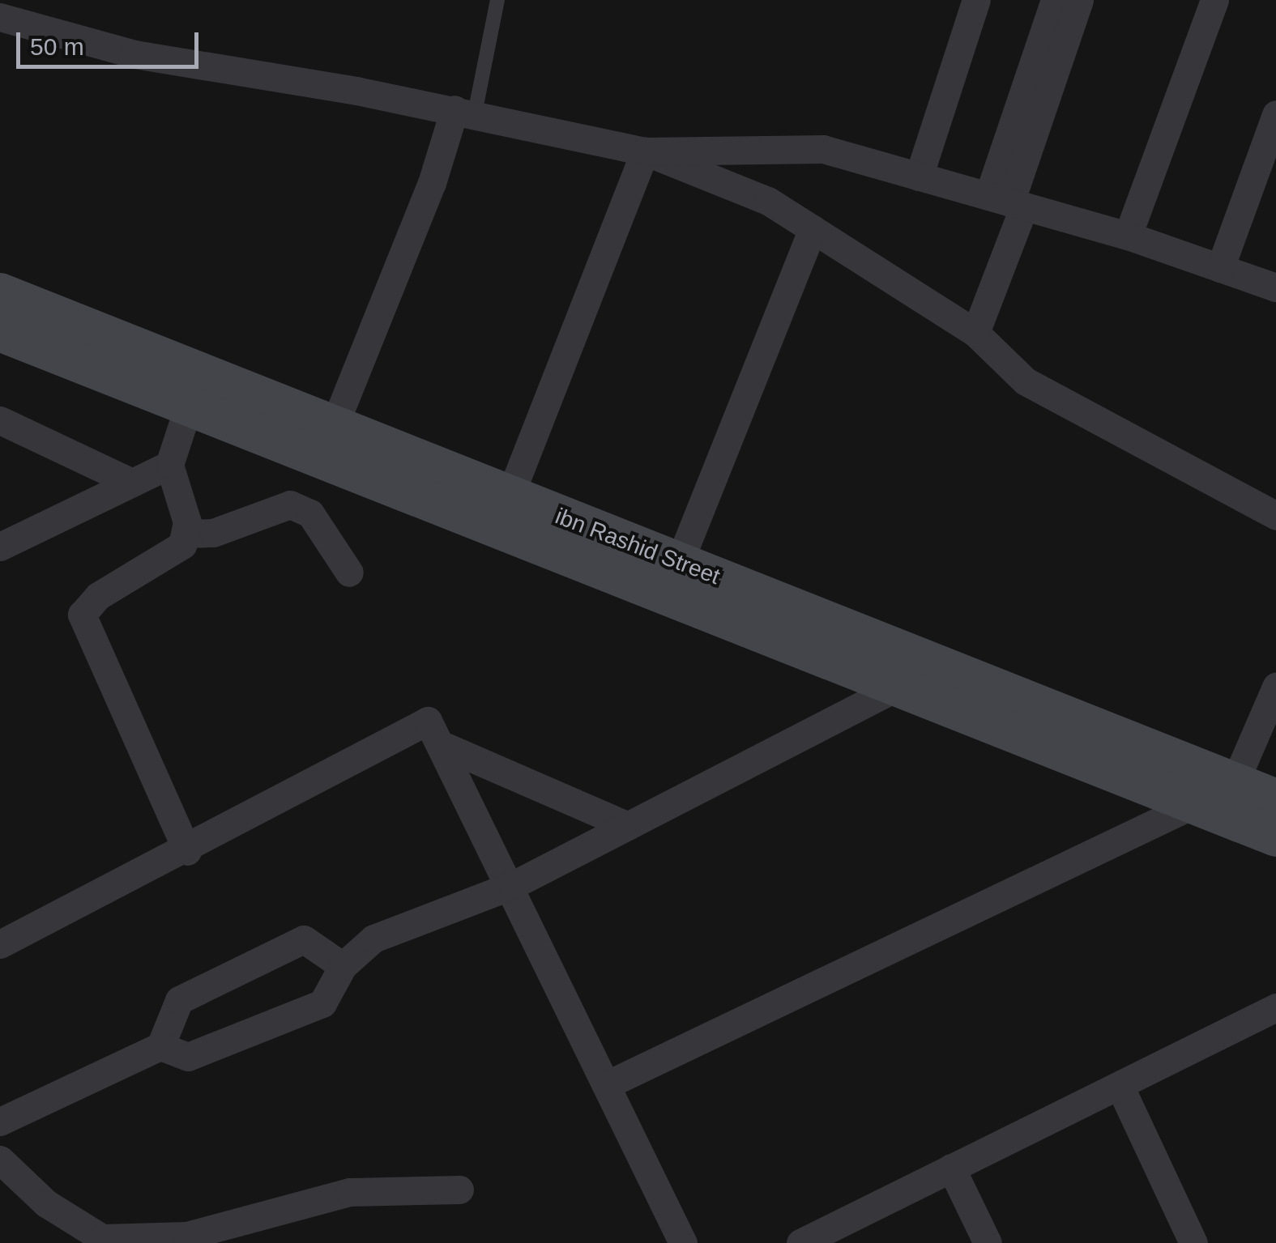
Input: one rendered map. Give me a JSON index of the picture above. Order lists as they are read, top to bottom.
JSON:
{
  "streets": {
    "main road": ["ibn Rashid Street"]
  },
  "scale_bar": "50 m"
}
